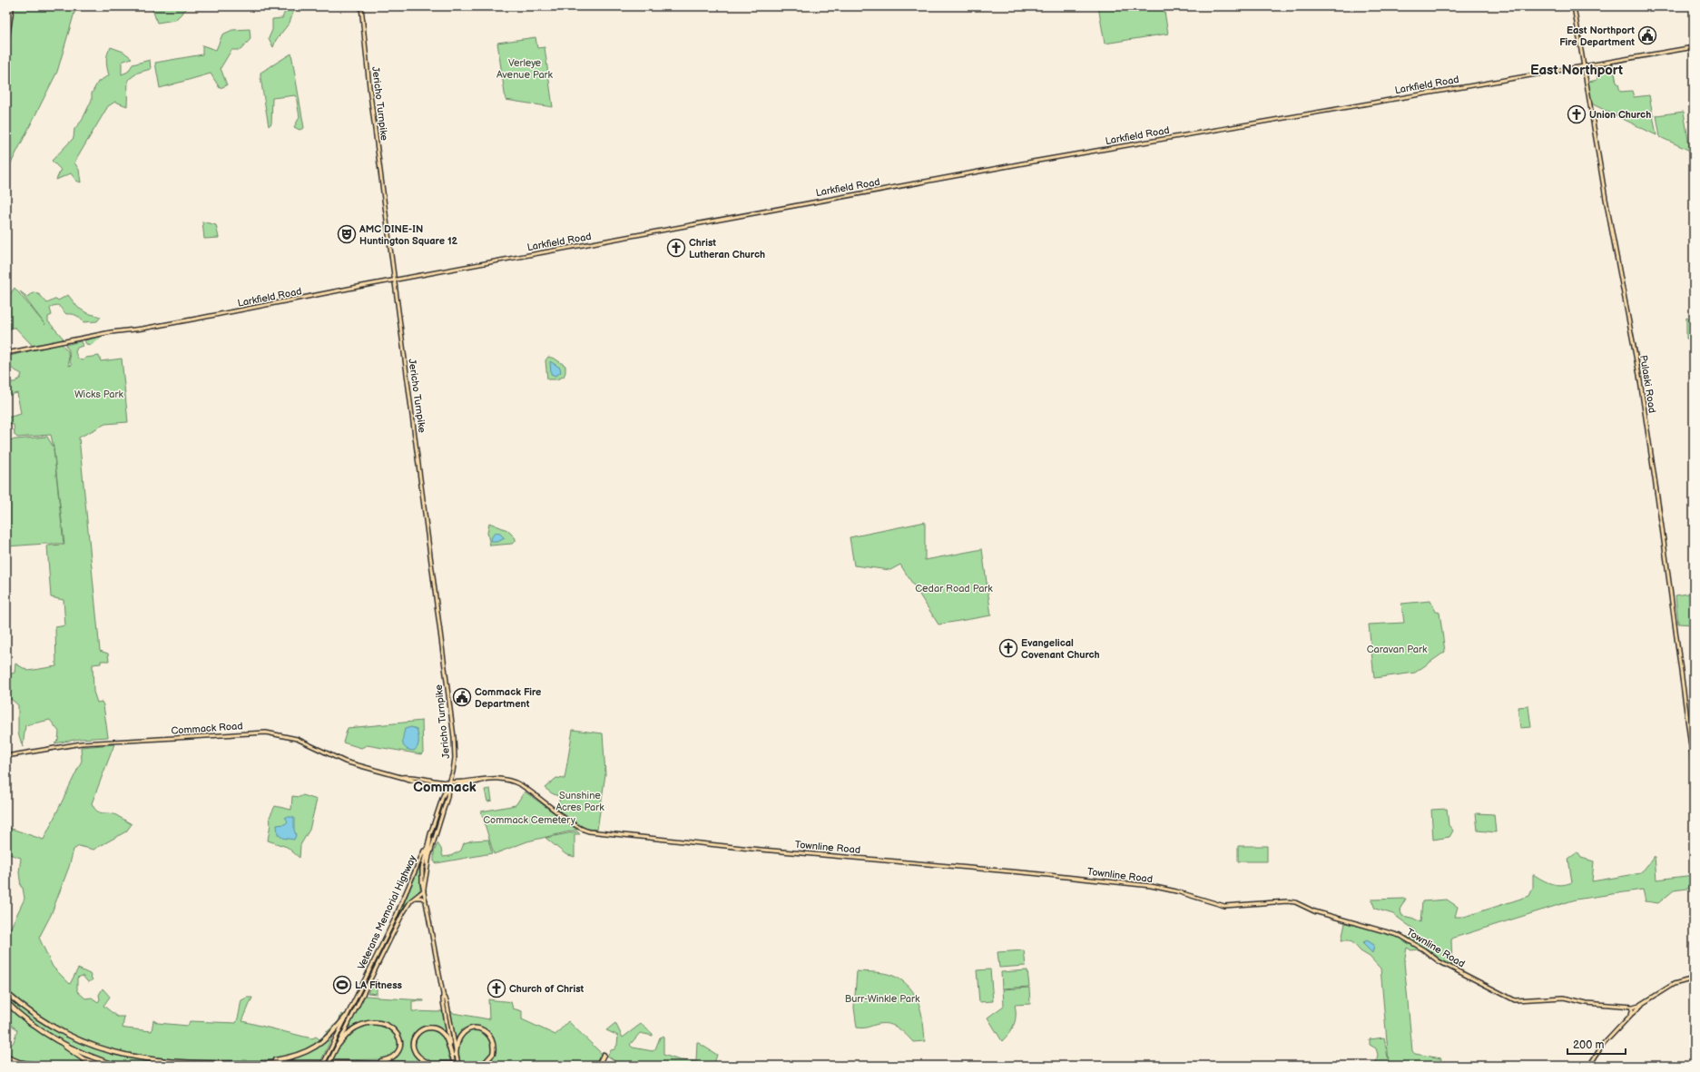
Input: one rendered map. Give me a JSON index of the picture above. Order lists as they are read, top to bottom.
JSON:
{
  "streets": {
    "main road": [
      "Larkfield Road",
      "Jericho Turnpike",
      "Pulaski Road",
      "Commack Road",
      "Townline Road",
      "Veterans Memorial Highway"
    ]
  },
  "crossings": [
    ["Larkfield Road", "Jericho Turnpike"],
    ["Larkfield Road", "Pulaski Road"],
    ["Jericho Turnpike", "Commack Road"],
    ["Jericho Turnpike", "Veterans Memorial Highway"],
    ["Commack Road", "Townline Road"]
  ],
  "districts": ["East Northport", "Commack"],
  "parks": [
    "Verleye Avenue Park",
    "Wicks Park",
    "Cedar Road Park",
    "Caravan Park",
    "Sunshine Acres Park",
    "Commack Cemetery",
    "Burr-Winkle Park"
  ],
  "places": {
    "public building": ["East Northport Fire Department", "Commack Fire Department"],
    "church": [
      "Union Church",
      "Christ Lutheran Church",
      "Evangelical Covenant Church",
      "Church of Christ"
    ],
    "theatre": ["AMC DINE-IN Huntington Square 12"],
    "sports": ["LA Fitness"]
  },
  "scale_bar": "200 m"
}
